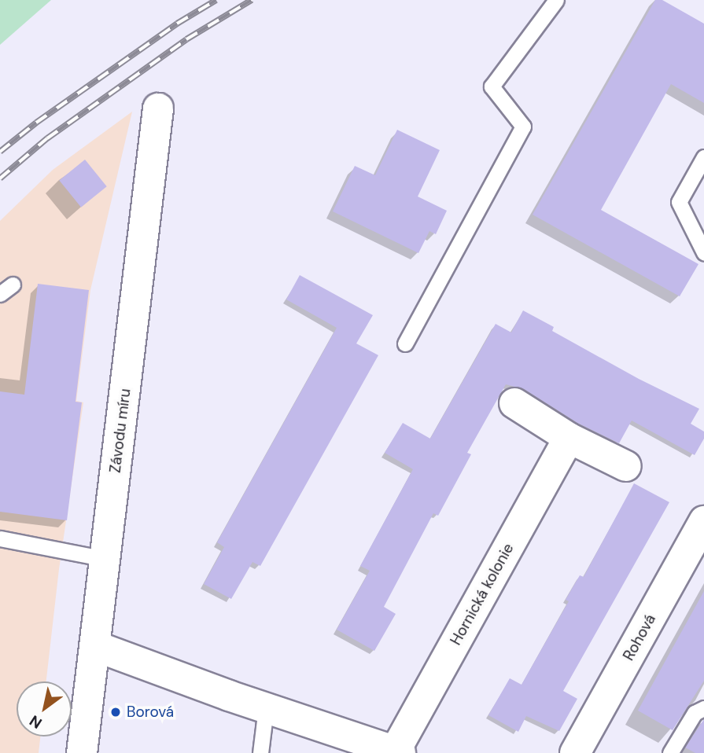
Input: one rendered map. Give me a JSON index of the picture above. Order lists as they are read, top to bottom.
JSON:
{
  "streets": {
    "street": ["Závodu míru", "Hornická kolonie", "Rohová"]
  },
  "places": ["Borová"],
  "north": "bottom left"
}
